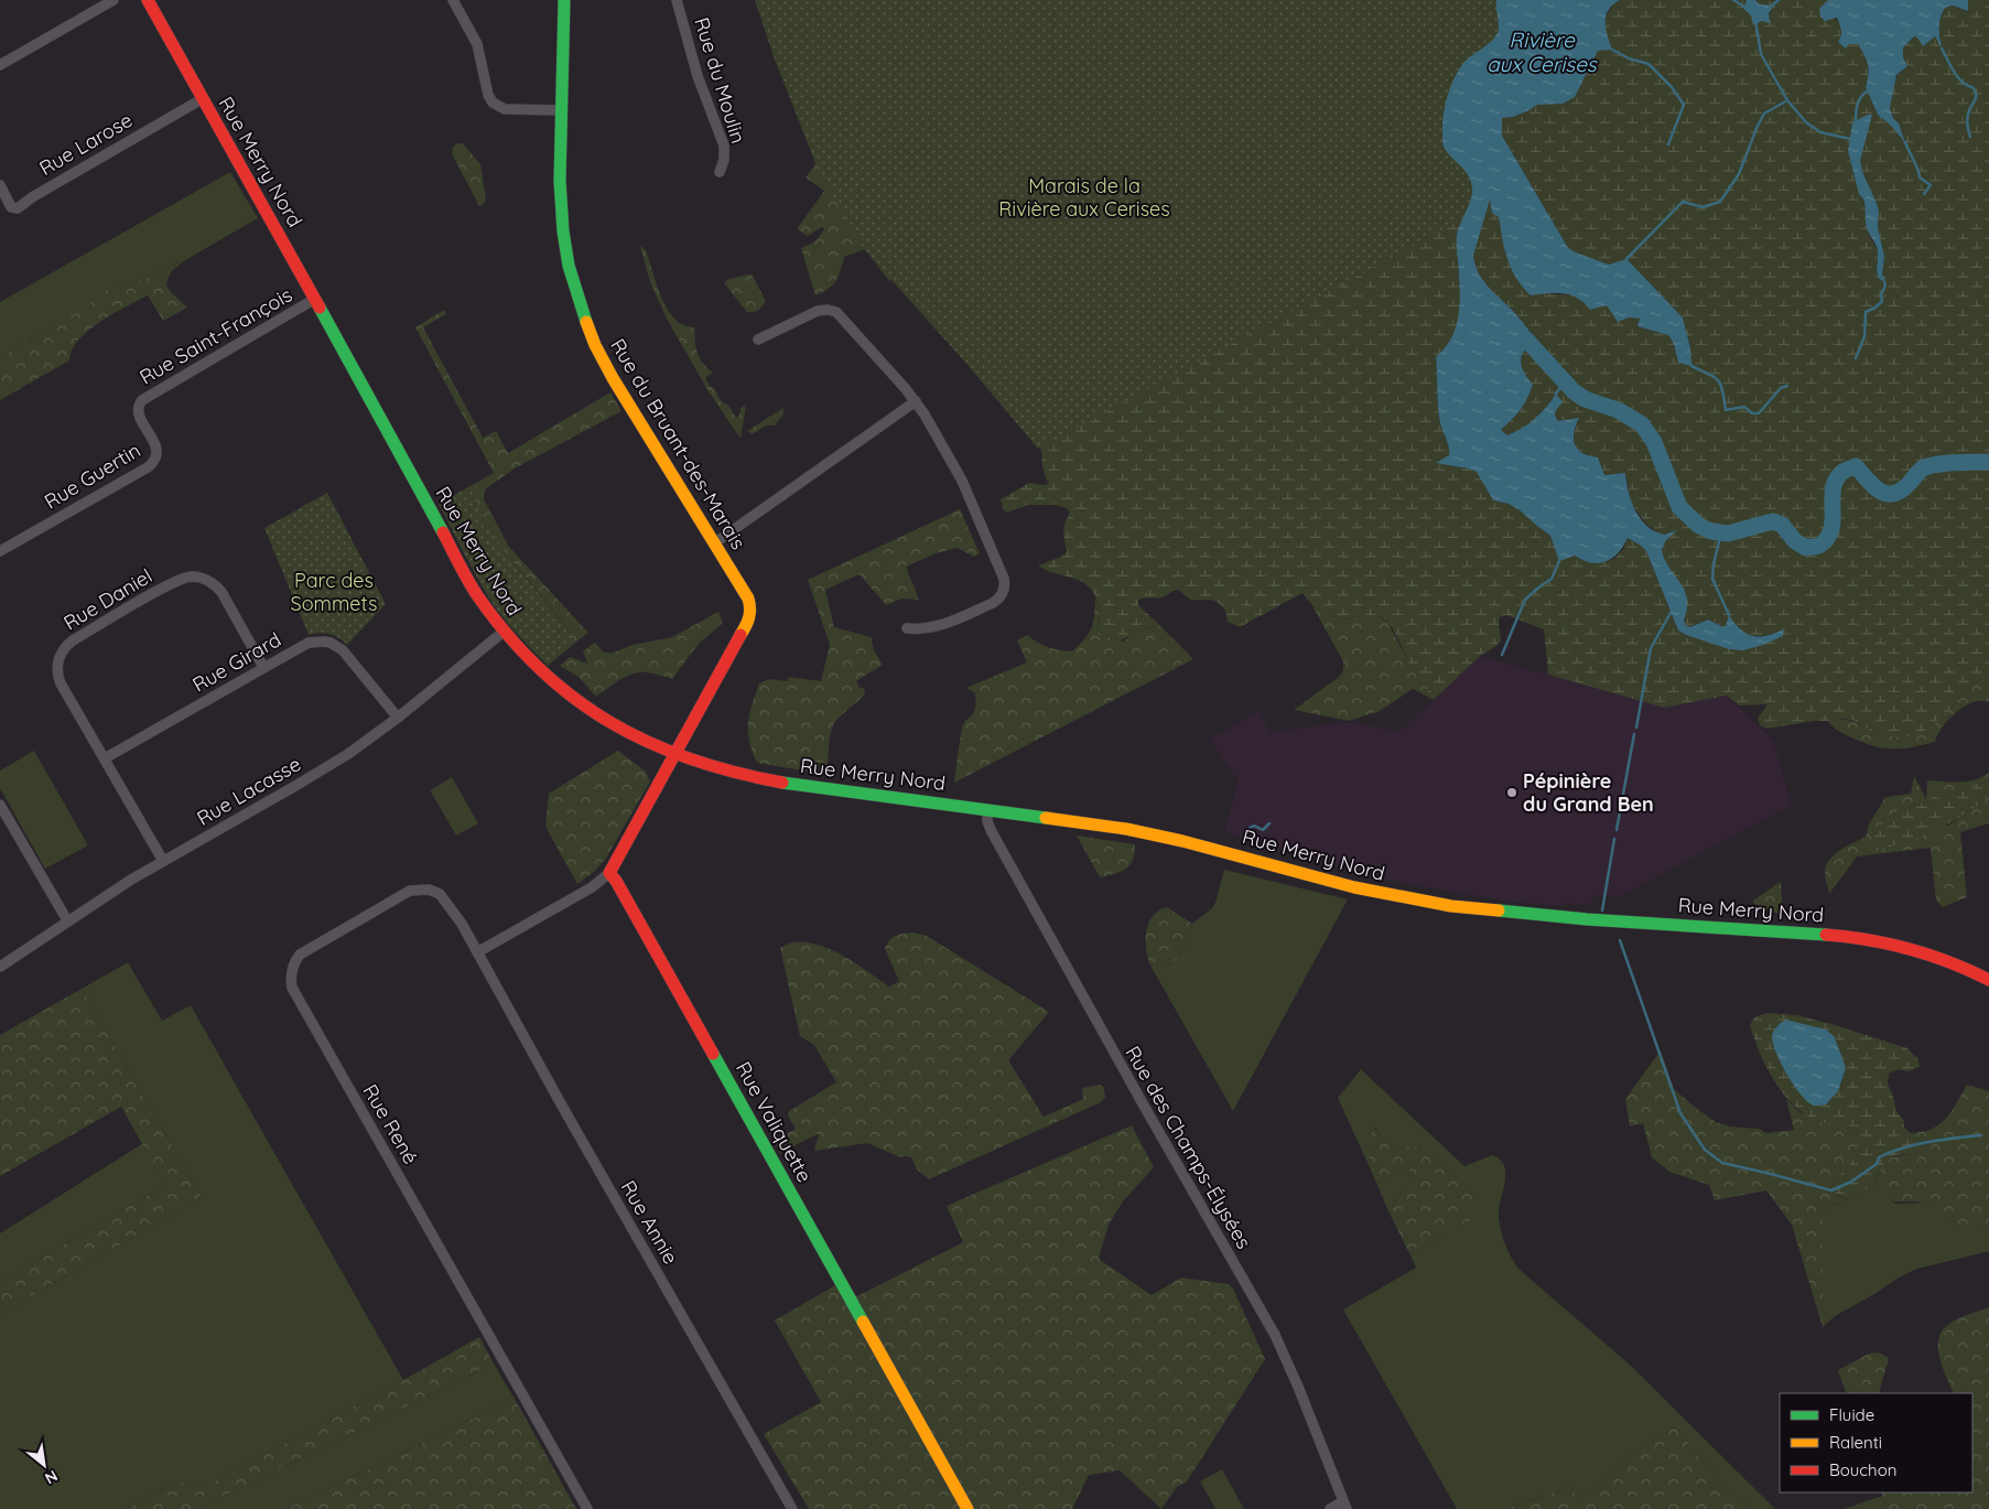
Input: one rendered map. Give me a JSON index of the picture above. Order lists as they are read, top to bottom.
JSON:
{
  "streets": {
    "main road": ["Rue Merry Nord", "Rue du Bruant-des-Marais", "Rue Valiquette"],
    "street": [
      "Rue du Moulin",
      "Rue Larose",
      "Rue Saint-François",
      "Rue Guertin",
      "Rue Daniel",
      "Rue Girard",
      "Rue Lacasse",
      "Rue René",
      "Rue des Champs-Élysées",
      "Rue Annie"
    ]
  },
  "crossings": [
    ["Rue Larose", "Rue Merry Nord"],
    ["Rue Merry Nord", "Rue Saint-François"],
    ["Rue Merry Nord", "Rue du Bruant-des-Marais"],
    ["Rue Merry Nord", "Rue Lacasse"],
    ["Rue Merry Nord", "Rue des Champs-Élysées"],
    ["Rue Saint-François", "Rue Guertin"],
    ["Rue Daniel", "Rue Girard"],
    ["Rue Daniel", "Rue Lacasse"],
    ["Rue Girard", "Rue Lacasse"],
    ["Rue René", "Rue Annie"]
  ],
  "water": ["Rivière aux Cerises"],
  "parks": ["Marais de la Rivière aux Cerises", "Parc des Sommets"],
  "places": ["Pépinière du Grand Ben"],
  "legend": ["Fluide", "Ralenti", "Bouchon"],
  "north": "bottom right"
}
